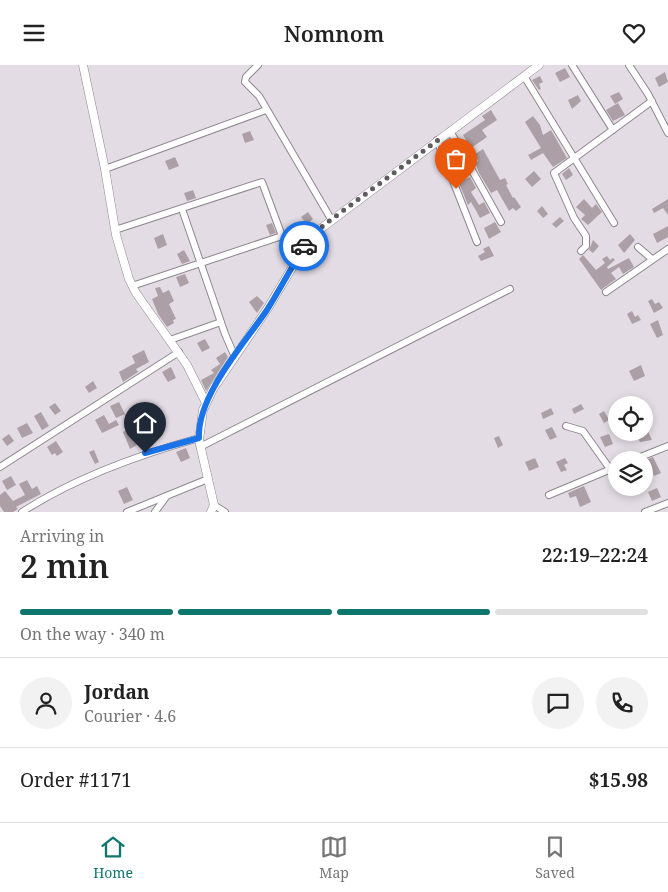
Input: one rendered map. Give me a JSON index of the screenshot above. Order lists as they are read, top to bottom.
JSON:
{
  "page": {
    "header": "Nomnom",
    "heading": ["2 min", "Arriving in", "22:19–22:24"],
    "panel": [
      "Jordan",
      "Courier · 4.6",
      "Order #1171",
      "$15.98"
    ],
    "bar": "On the way · 340 m",
    "tabs": ["Home", "Map", "Saved"]
  }
}
